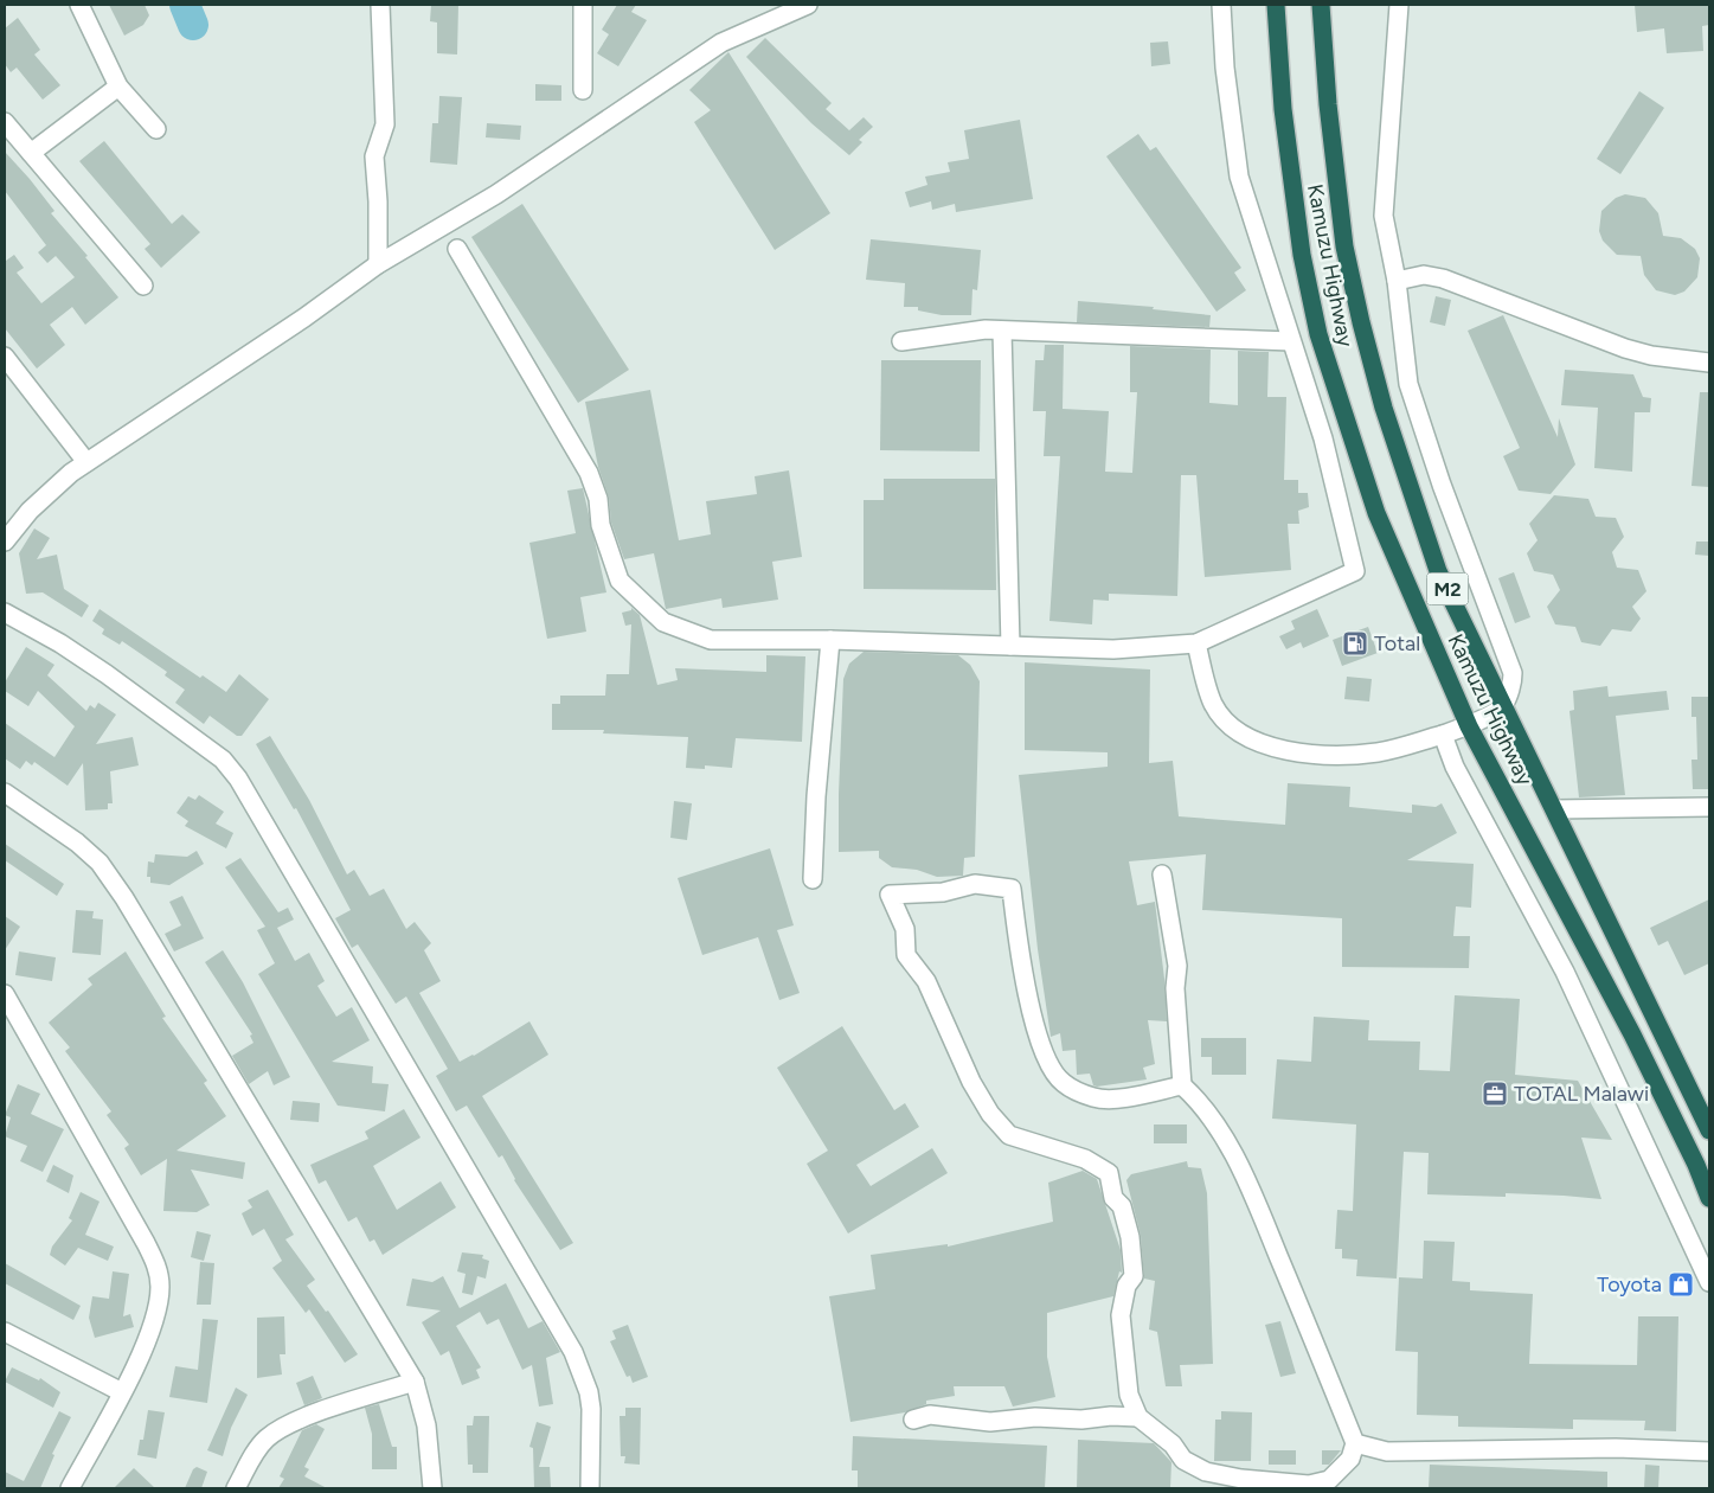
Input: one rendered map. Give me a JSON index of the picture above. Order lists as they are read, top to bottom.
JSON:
{
  "streets": {
    "highway": ["Kamuzu Highway", "M2"]
  },
  "places": {
    "fuel station": ["Total"],
    "office": ["TOTAL Malawi"],
    "shop": ["Toyota"]
  }
}
